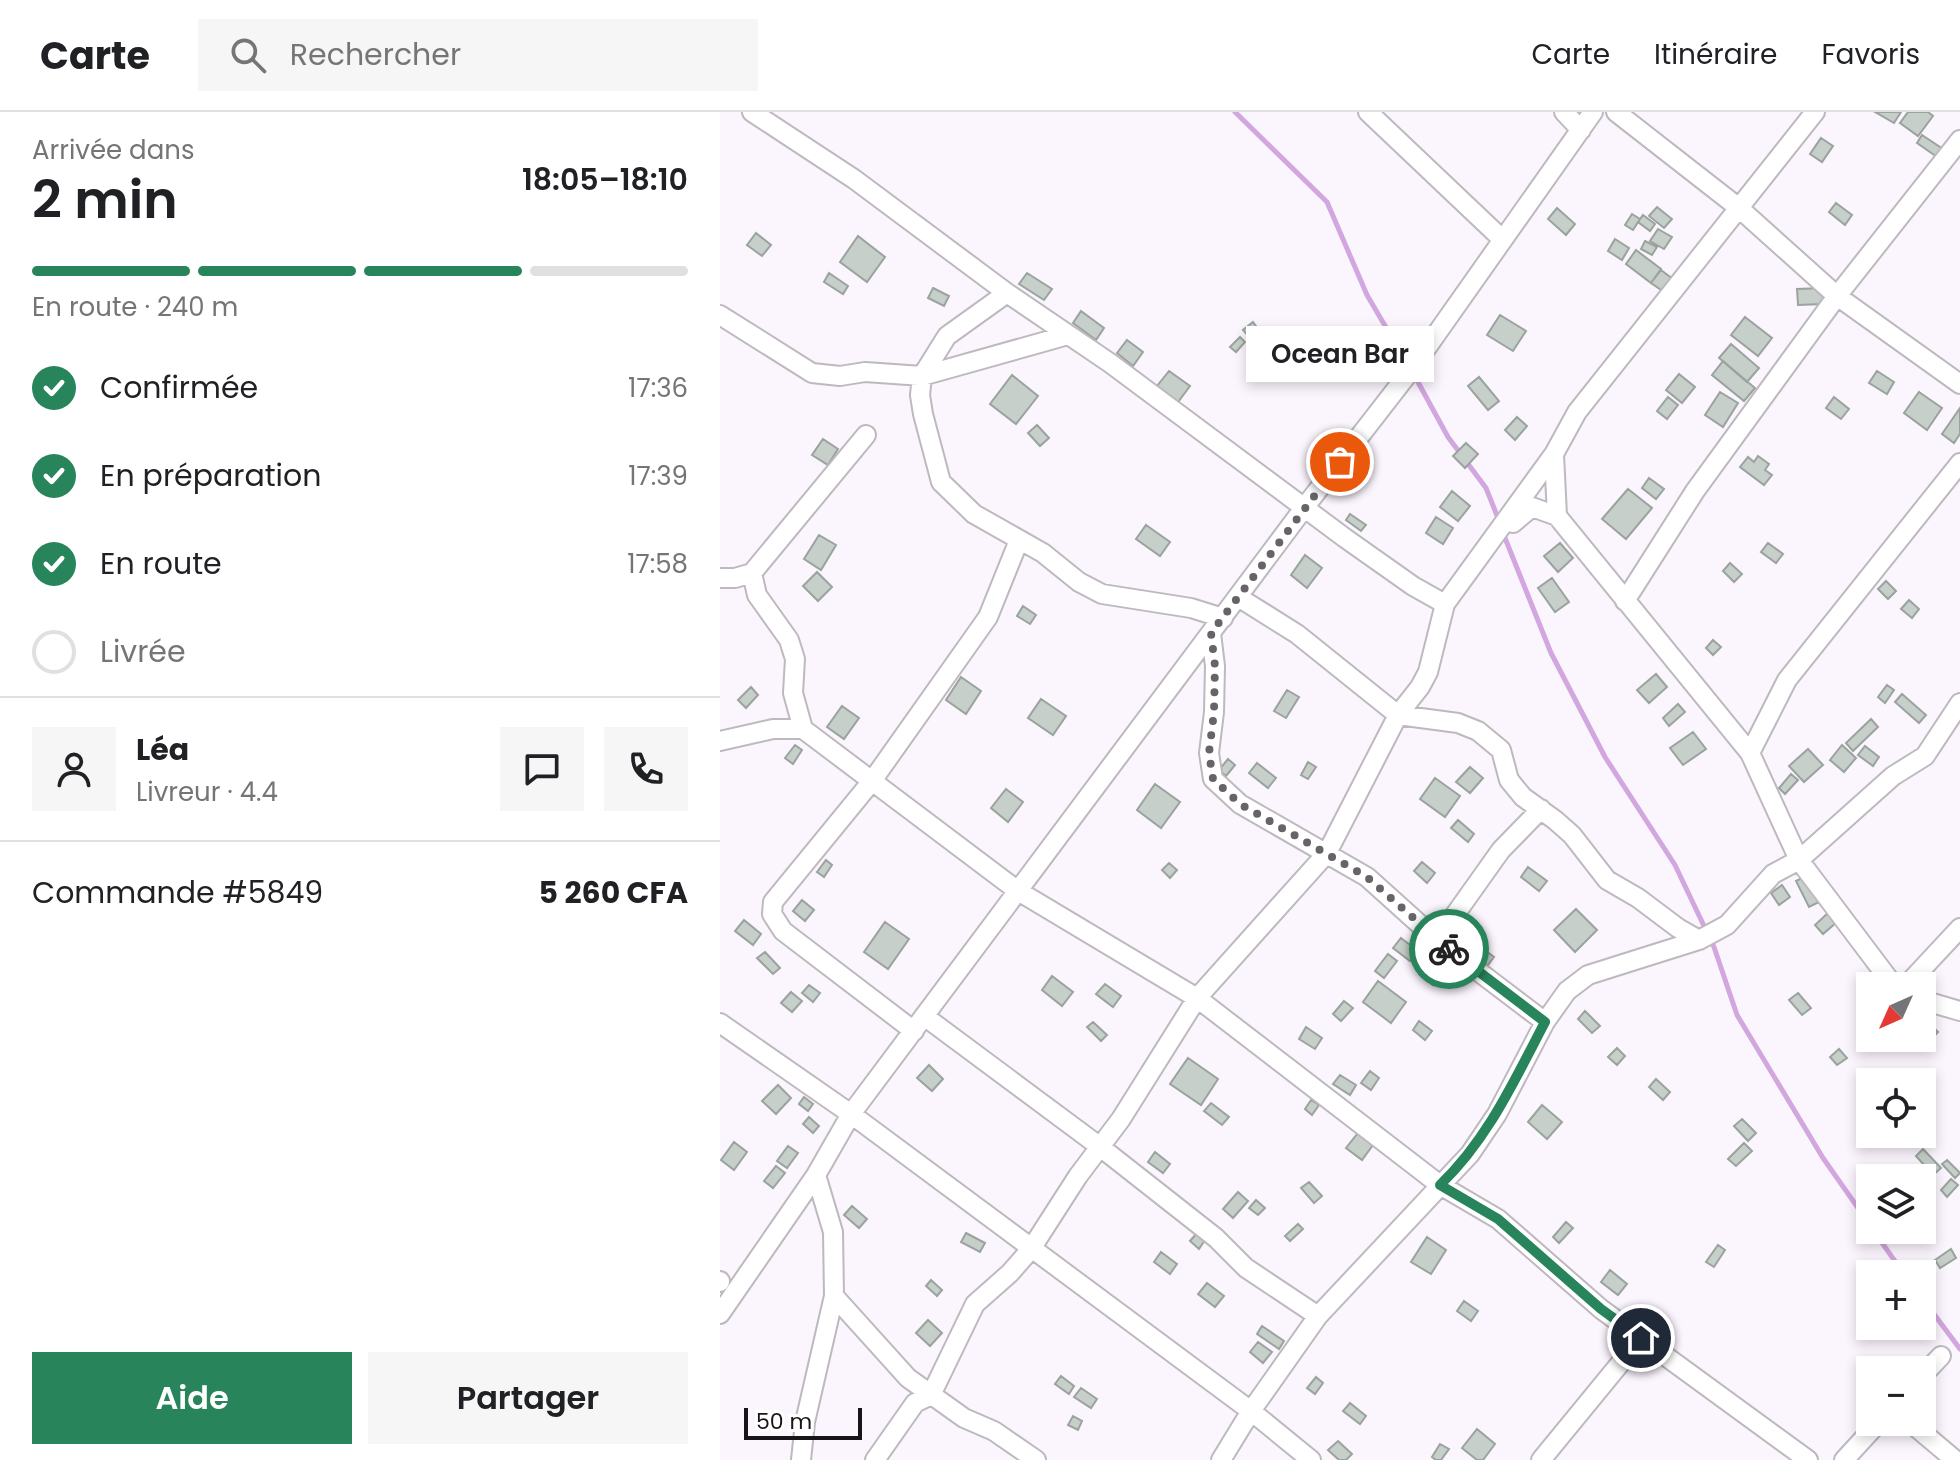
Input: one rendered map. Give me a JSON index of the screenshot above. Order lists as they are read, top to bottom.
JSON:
{
  "places": ["Ocean Bar"],
  "scale_bar": "50 m",
  "north": "bottom left",
  "page": {
    "header": "Carte",
    "search": "Rechercher",
    "nav": ["Carte", "Itinéraire", "Favoris"],
    "heading": ["2 min", "Arrivée dans", "18:05–18:10"],
    "panel": [
      "Léa",
      "Livreur · 4.4",
      "Commande #5849",
      "5 260 CFA"
    ],
    "bar": "En route · 240 m",
    "bubble": "Ocean Bar",
    "list": [
      ["Confirmée", "17:36"],
      ["En préparation", "17:39"],
      ["En route", "17:58"],
      "Livrée"
    ],
    "map_buttons": ["+", "−"],
    "buttons": ["Aide", "Partager"],
    "scale": "50 m"
  }
}
